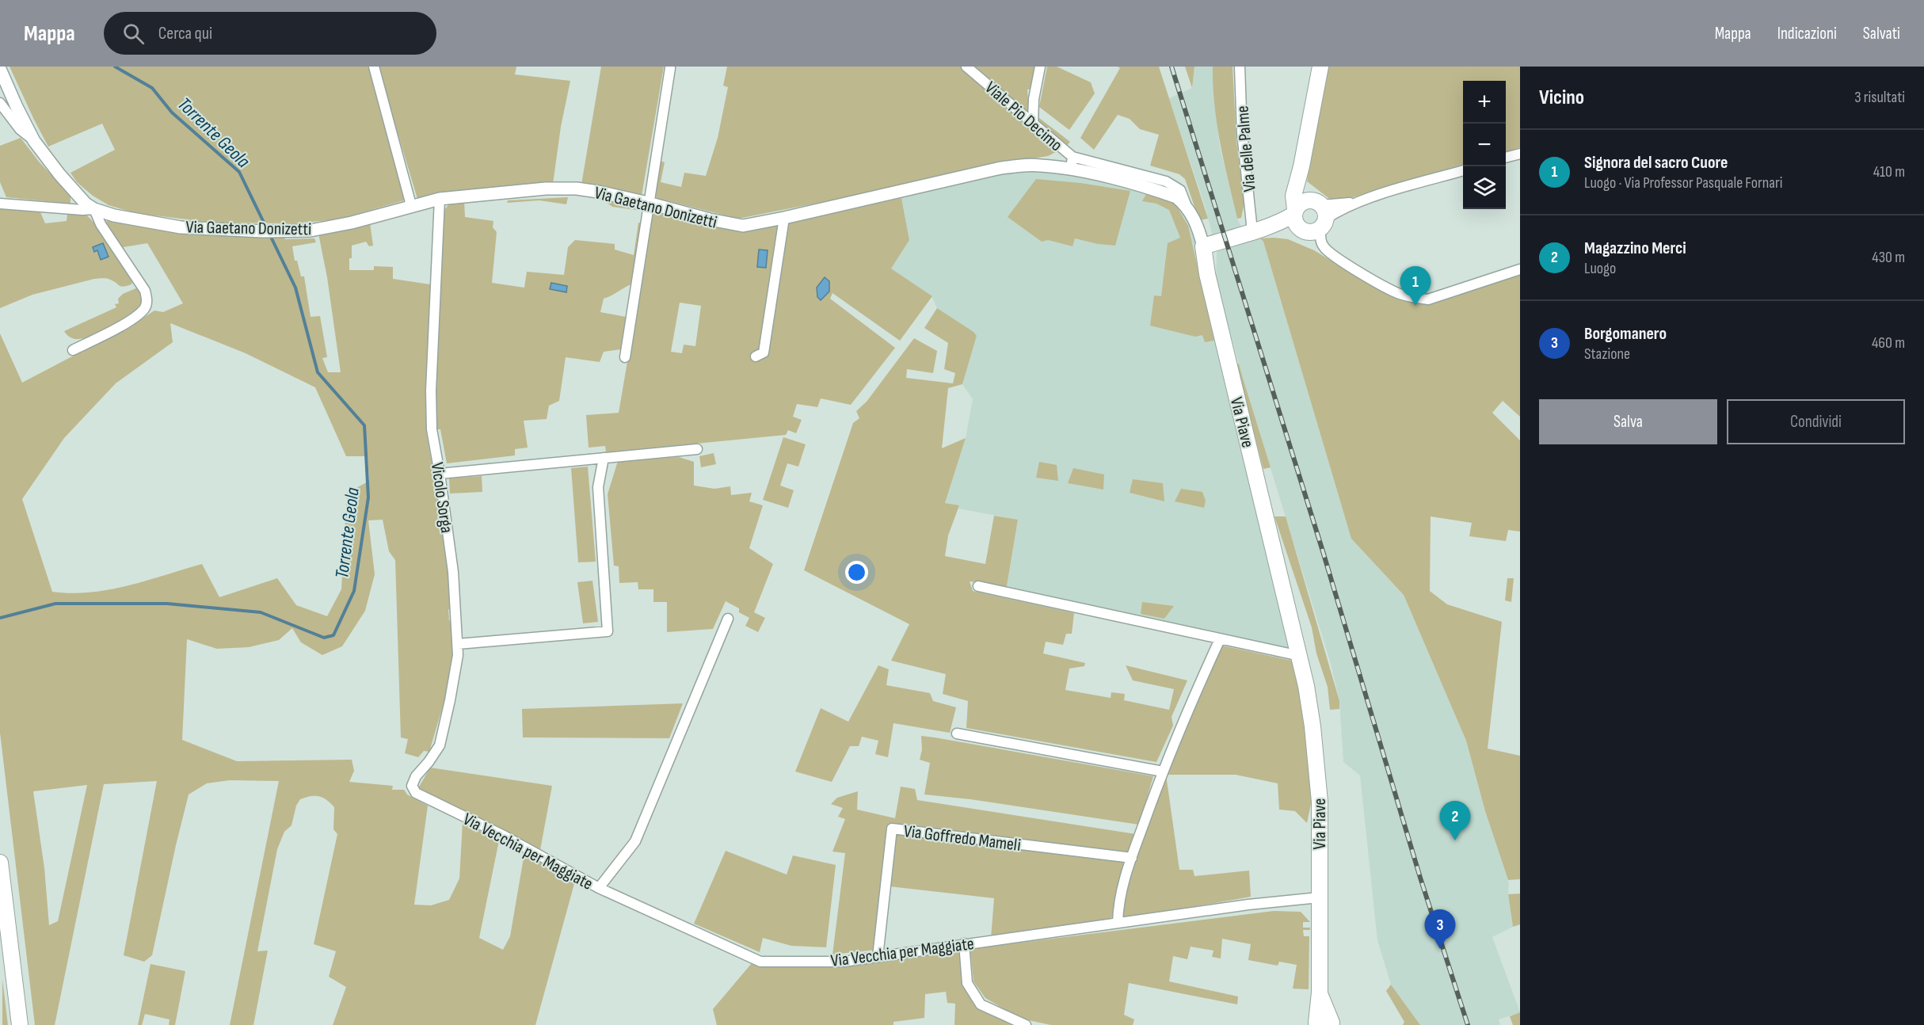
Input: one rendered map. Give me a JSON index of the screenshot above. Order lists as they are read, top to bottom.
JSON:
{
  "streets": {
    "main road": ["Via Piave"],
    "street": [
      "Viale Pio Decimo",
      "Via delle Palme",
      "Via Gaetano Donizetti",
      "Vicolo Sorga",
      "Via Goffredo Mameli",
      "Via Vecchia per Maggiate"
    ]
  },
  "crossings": [
    ["Viale Pio Decimo", "Via Gaetano Donizetti"],
    ["Via Gaetano Donizetti", "Vicolo Sorga"],
    ["Via Piave", "Via Vecchia per Maggiate"],
    ["Vicolo Sorga", "Via Vecchia per Maggiate"],
    ["Via Goffredo Mameli", "Via Vecchia per Maggiate"]
  ],
  "water": ["Torrente Geola"],
  "page": {
    "header": "Mappa",
    "search": "Cerca qui",
    "nav": ["Mappa", "Indicazioni", "Salvati"],
    "heading": ["Vicino", "3 risultati"],
    "map_buttons": ["+", "−"],
    "list": [
      {
        "mark": "1",
        "name": "Signora del sacro Cuore",
        "note": "Luogo · Via Professor Pasquale Fornari",
        "value": "410 m"
      },
      {
        "mark": "2",
        "name": "Magazzino Merci",
        "note": "Luogo",
        "value": "430 m"
      },
      {
        "mark": "3",
        "name": "Borgomanero",
        "note": "Stazione",
        "value": "460 m"
      }
    ],
    "pins": ["1", "2", "3"],
    "buttons": ["Salva", "Condividi"]
  }
}
